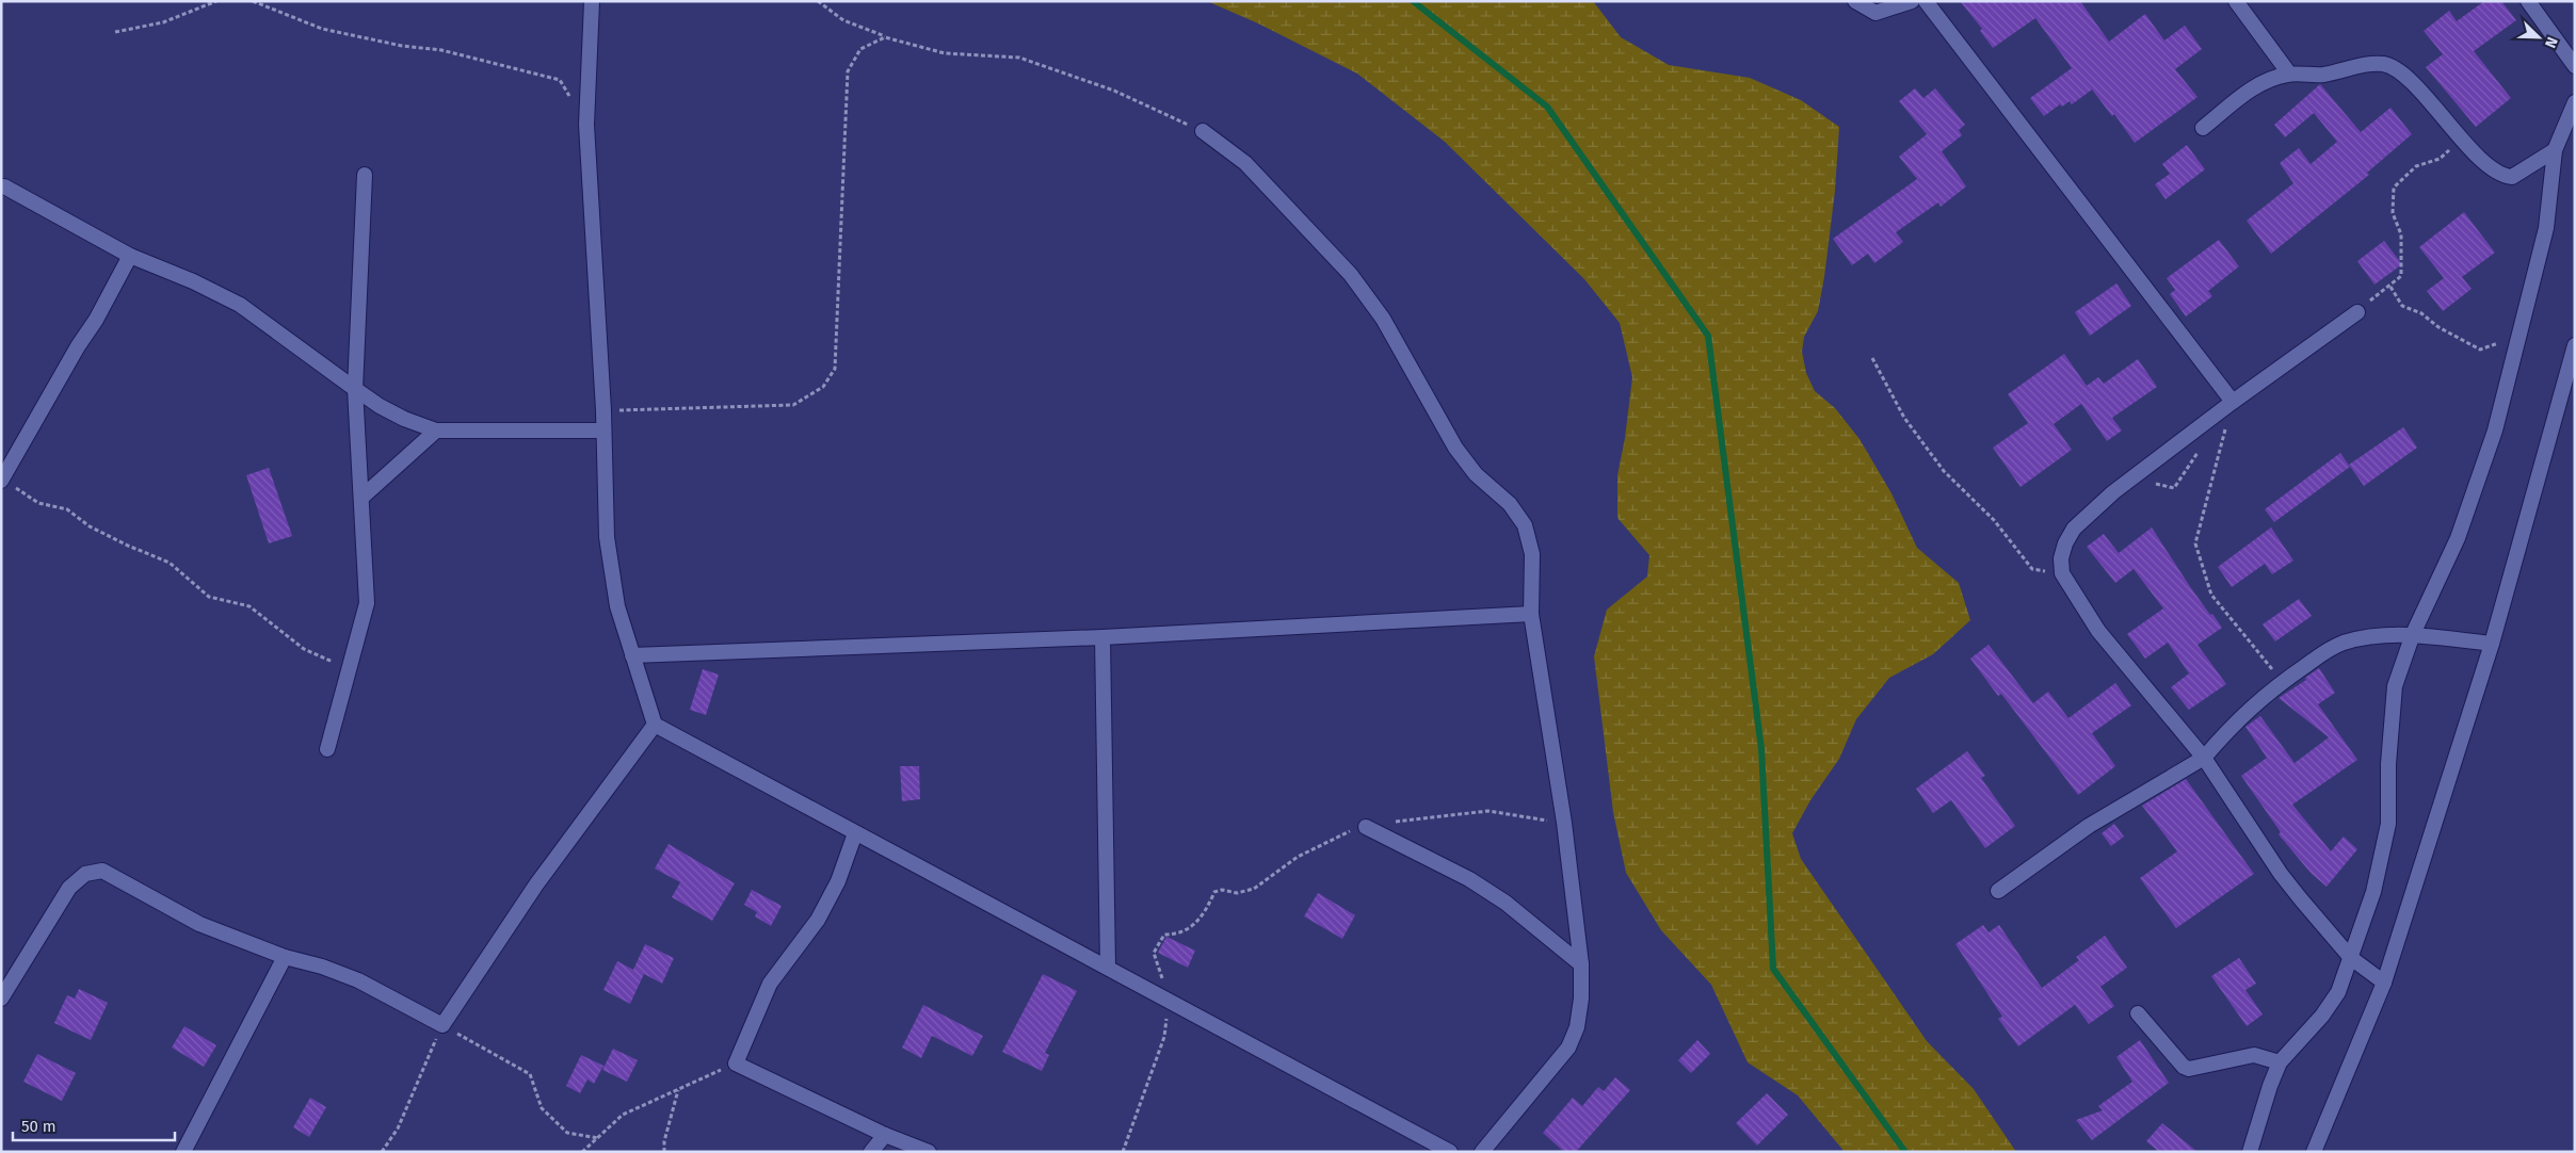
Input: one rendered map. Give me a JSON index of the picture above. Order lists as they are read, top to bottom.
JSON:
{
  "scale_bar": "50 m",
  "north": "bottom right"
}
